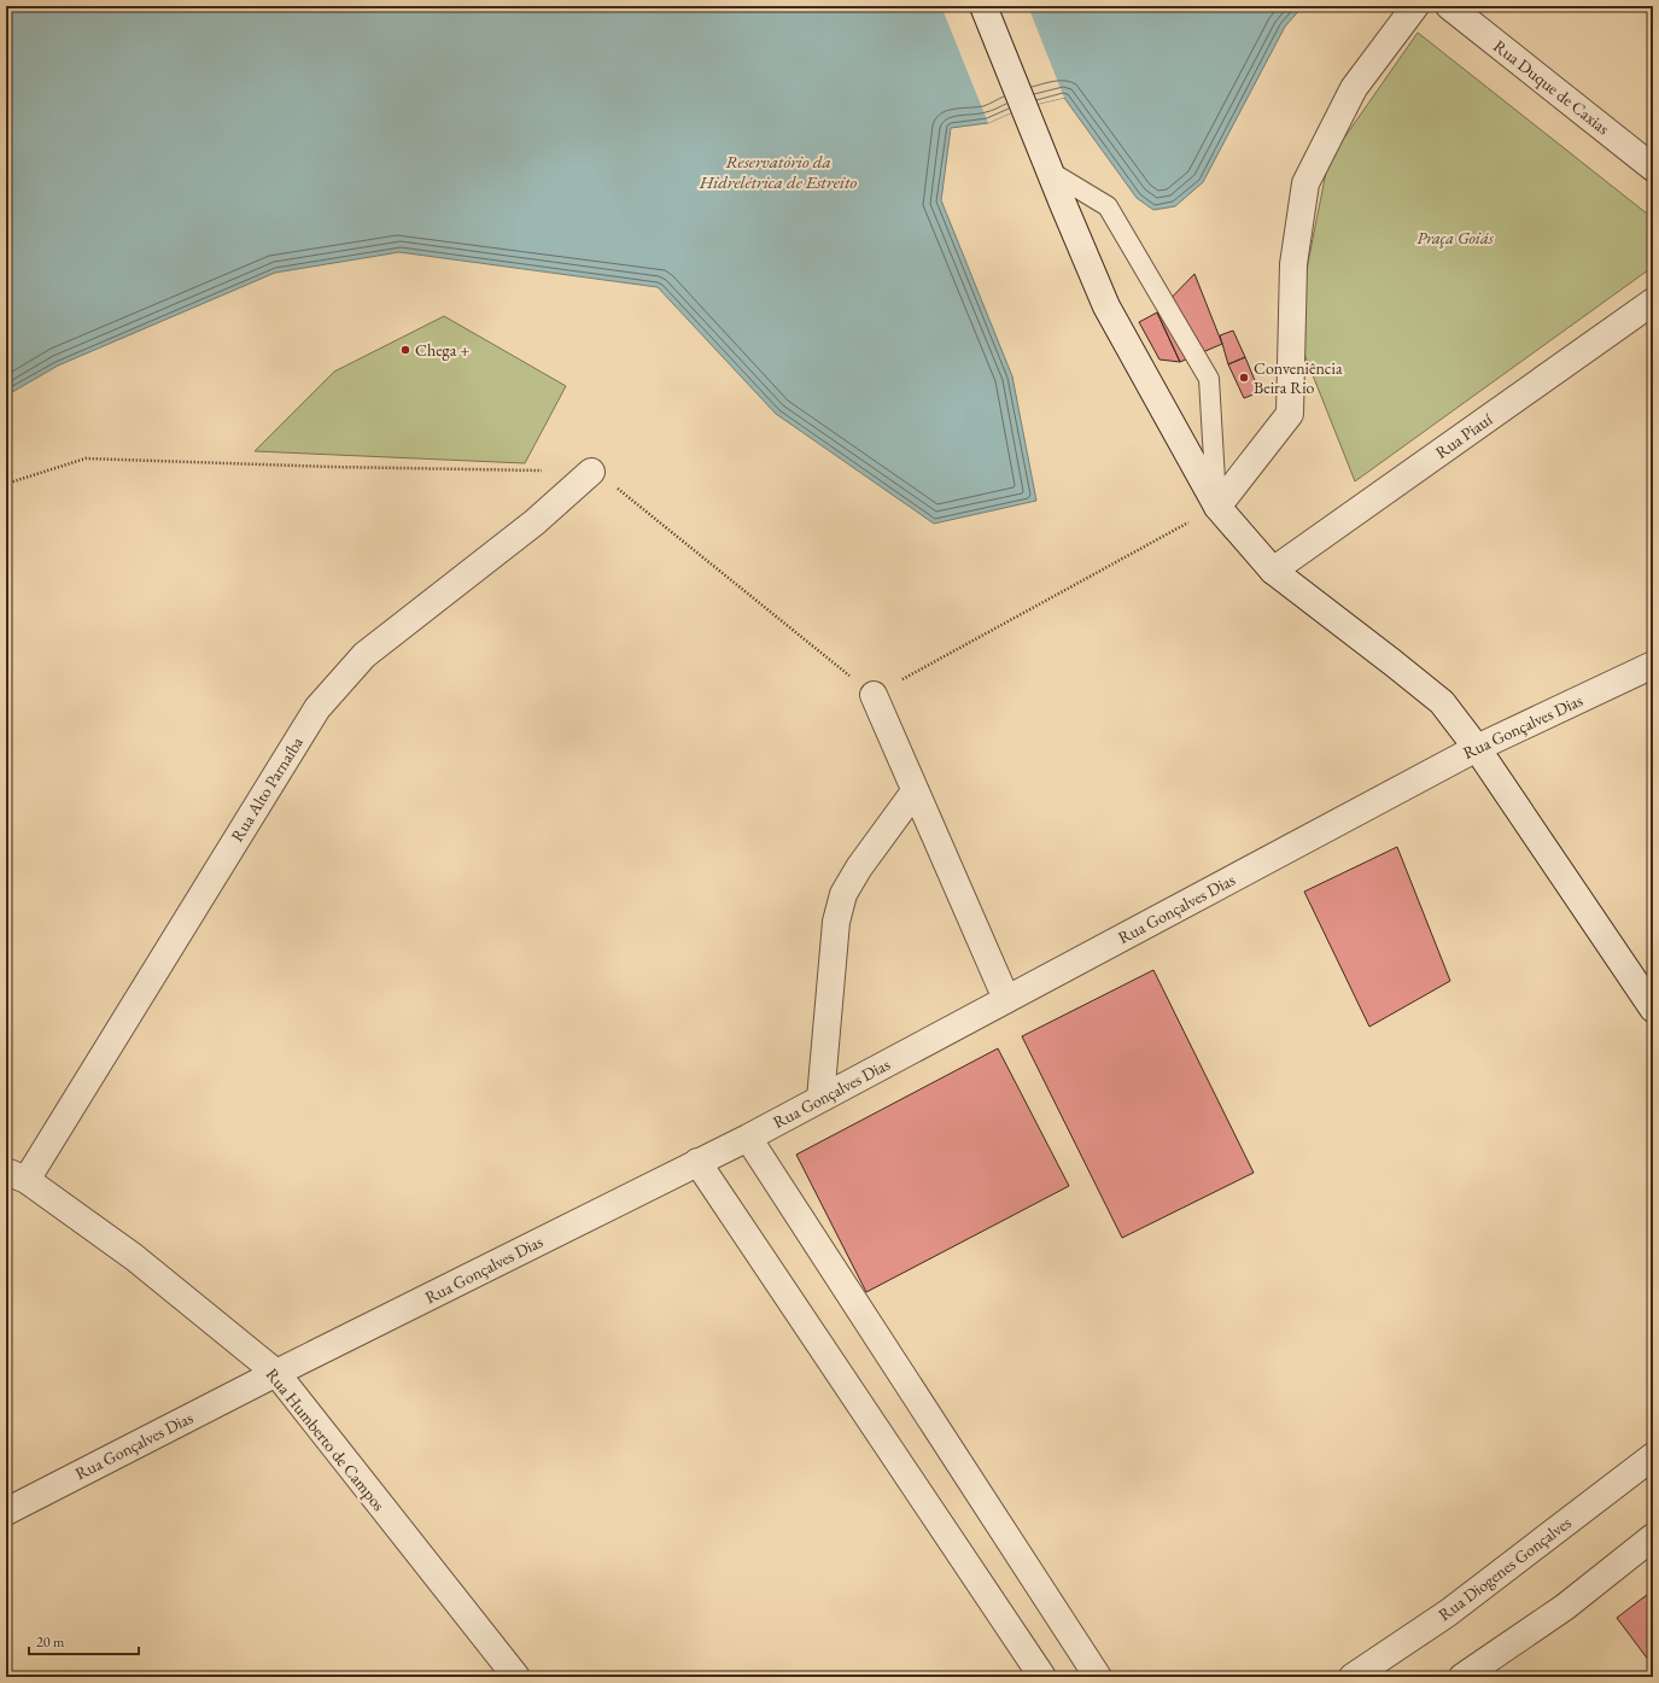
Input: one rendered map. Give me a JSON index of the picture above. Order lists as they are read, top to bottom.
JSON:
{
  "streets": {
    "street": [
      "Rua Duque de Caxias",
      "Rua Piauí",
      "Rua Gonçalves Dias",
      "Rua Alto Parnaíba",
      "Rua Humberto de Campos",
      "Rua Diogenes Gonçalves"
    ]
  },
  "crossings": [
    ["Rua Gonçalves Dias", "Rua Humberto de Campos"],
    ["Rua Alto Parnaíba", "Rua Humberto de Campos"]
  ],
  "water": ["Reservatório da Hidrelétrica de Estreito"],
  "parks": ["Praça Goiás"],
  "places": ["Chega +", "Conveniência Beira Rio"],
  "scale_bar": "20 m"
}
